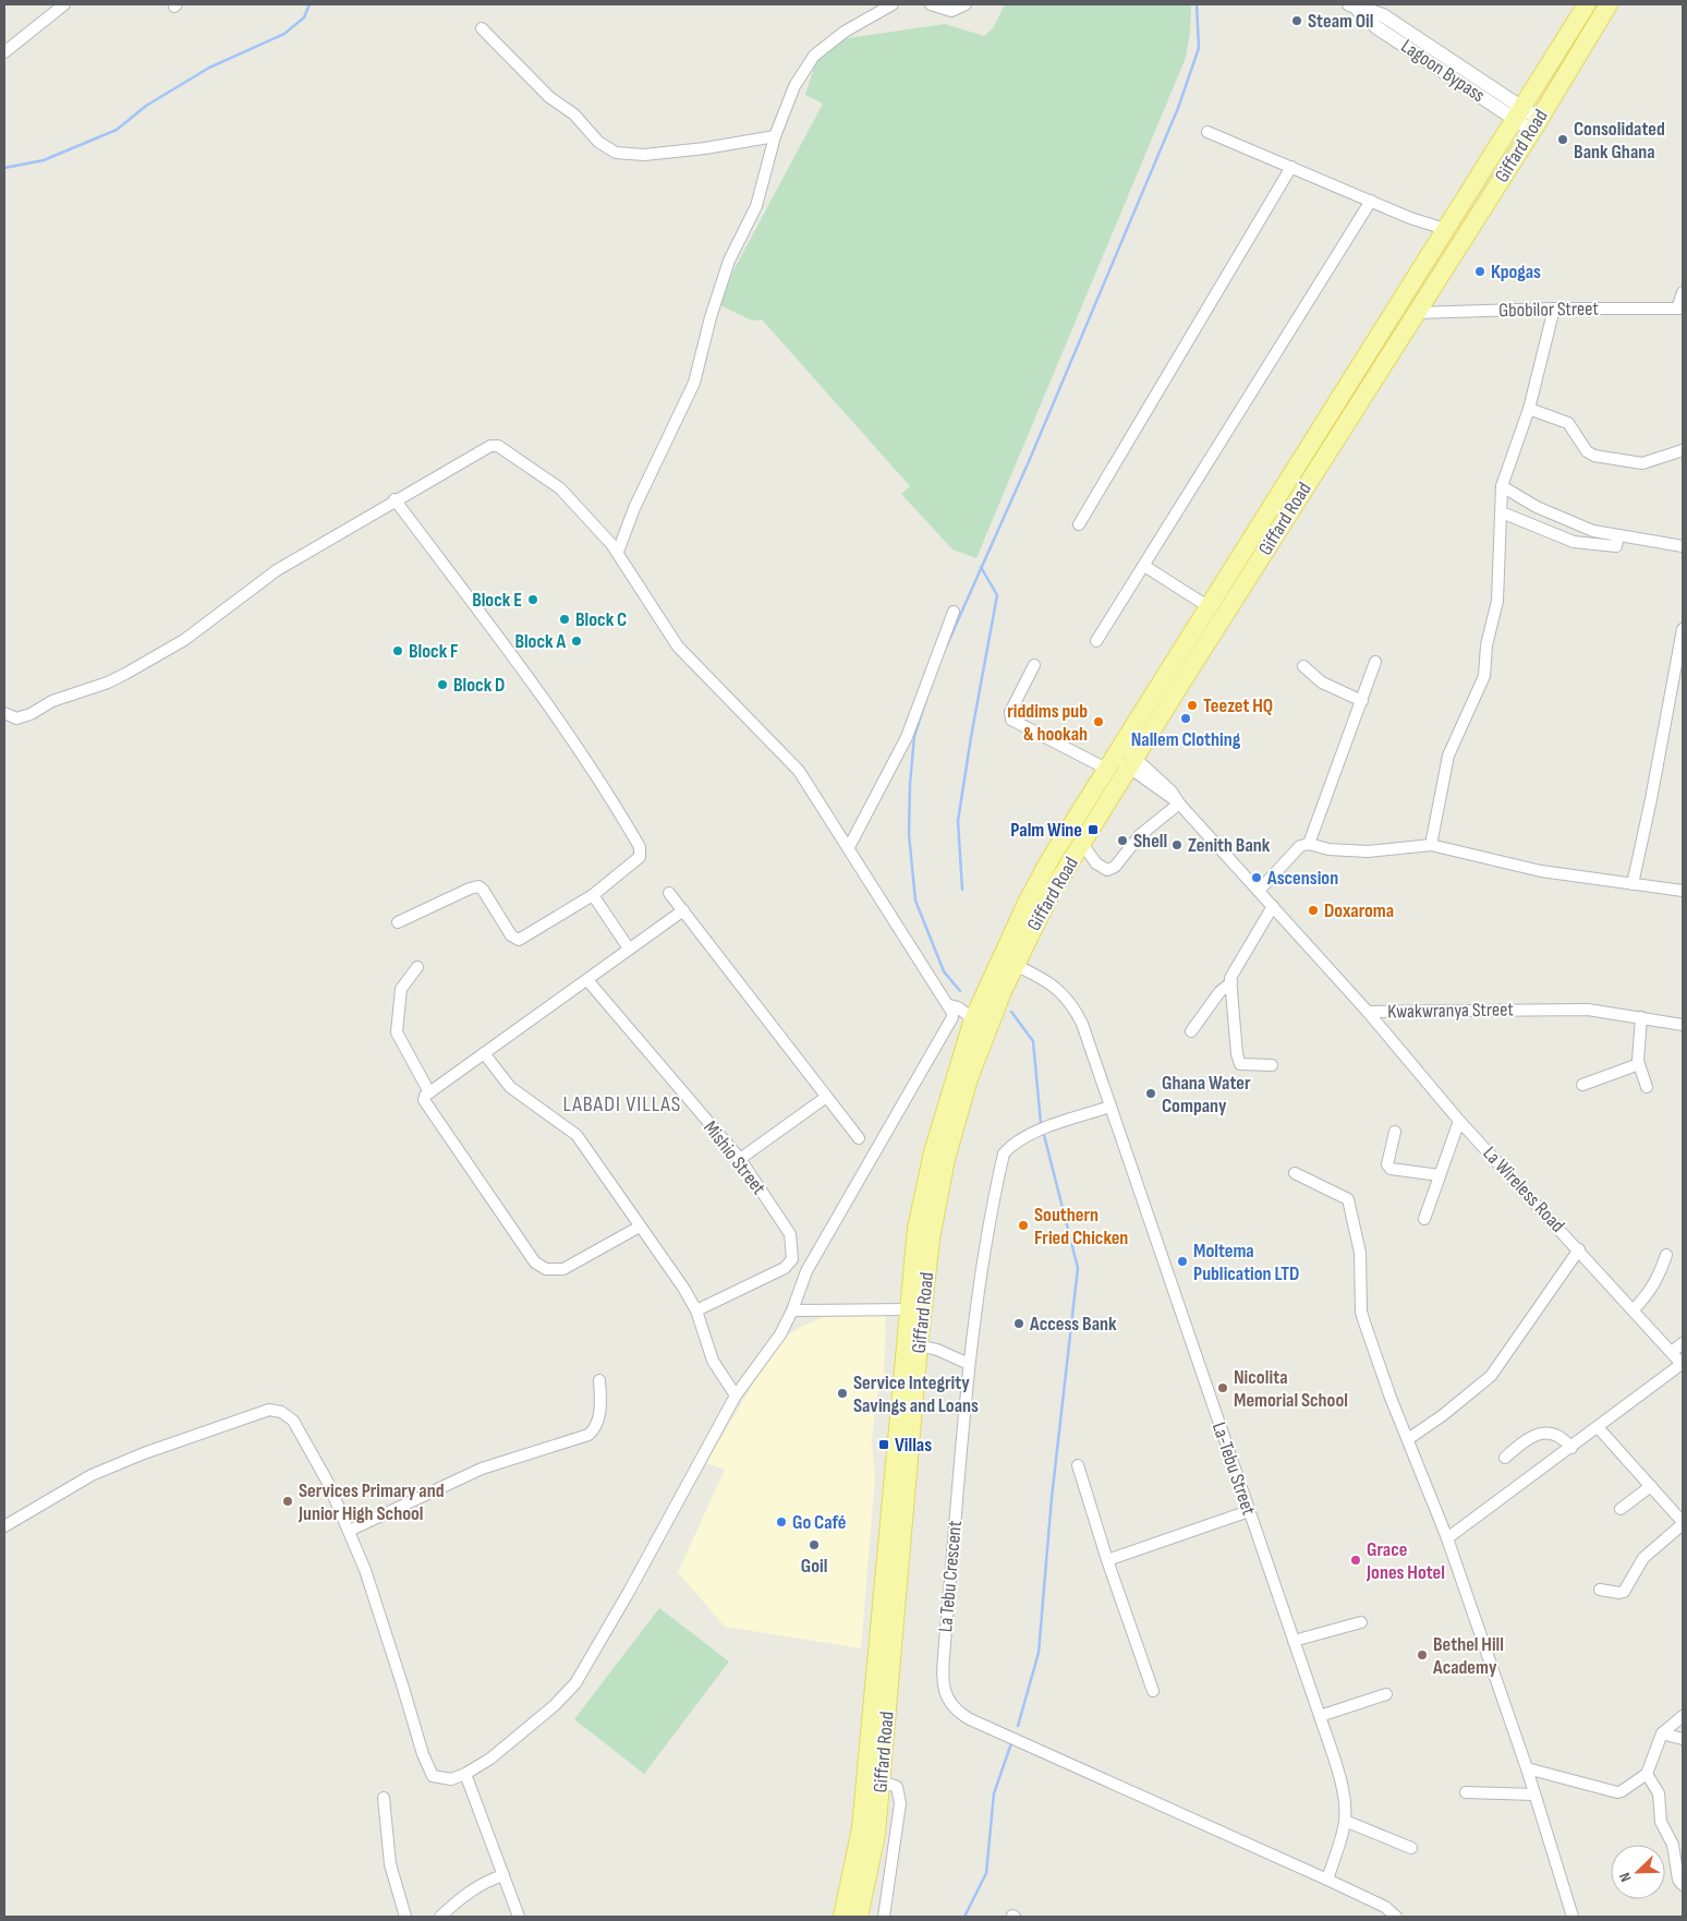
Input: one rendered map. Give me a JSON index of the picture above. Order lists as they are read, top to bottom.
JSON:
{
  "streets": {
    "main road": ["Giffard Road"],
    "street": [
      "Lagoon Bypass",
      "Gbobilor Street",
      "Kwakwranya Street",
      "Mishio Street",
      "La Wireless Road",
      "La-Tebu Street",
      "La Tebu Crescent"
    ]
  },
  "crossings": [
    ["Lagoon Bypass", "Giffard Road"],
    ["Giffard Road", "Gbobilor Street"],
    ["Giffard Road", "Kwakwranya Street"],
    ["Giffard Road", "La-Tebu Street"],
    ["Kwakwranya Street", "La Wireless Road"],
    ["La-Tebu Street", "La Tebu Crescent"]
  ],
  "districts": ["LABADI VILLAS"],
  "places": {
    "other": [
      "Steam Oil",
      "Consolidated Bank Ghana",
      "Kpogas",
      "Block E",
      "Block C",
      "Block A",
      "Block F",
      "Block D",
      "Teezet HQ",
      "Nallem Clothing",
      "riddims pub & hookah",
      "Shell",
      "Zenith Bank",
      "Ascension",
      "Doxaroma",
      "Ghana Water Company",
      "Southern Fried Chicken",
      "Moltema Publication LTD",
      "Access Bank",
      "Nicolita Memorial School",
      "Service Integrity Savings and Loans",
      "Services Primary and Junior High School",
      "Go Café",
      "Goil",
      "Grace Jones Hotel",
      "Bethel Hill Academy"
    ],
    "transit": ["Palm Wine", "Villas"]
  },
  "north": "bottom left"
}
